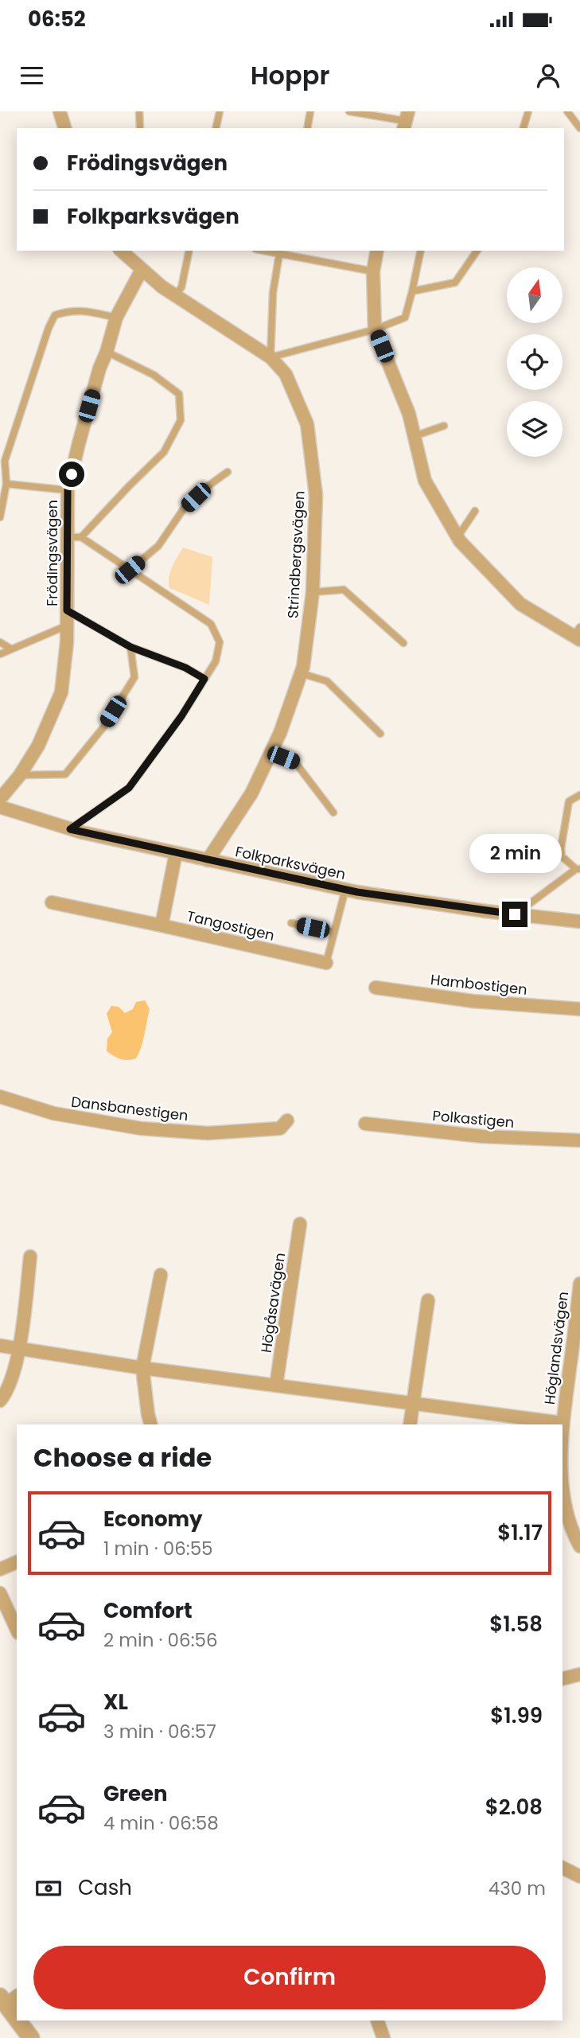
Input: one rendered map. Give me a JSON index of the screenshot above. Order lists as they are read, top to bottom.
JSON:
{
  "streets": {
    "street": [
      "Frödingsvägen",
      "Strindbergsvägen",
      "Folkparksvägen",
      "Tangostigen",
      "Hambostigen",
      "Dansbanestigen",
      "Polkastigen",
      "Högåsavägen",
      "Höglandsvägen"
    ]
  },
  "crossings": [
    ["Frödingsvägen", "Strindbergsvägen"],
    ["Strindbergsvägen", "Folkparksvägen"]
  ],
  "north": "top",
  "page": {
    "status": "06:52",
    "header": "Hoppr",
    "banner": ["Frödingsvägen", "Folkparksvägen"],
    "bubble": "2 min",
    "heading": "Choose a ride",
    "list": [
      {
        "name": "Economy",
        "note": "1 min · 06:55",
        "value": "$1.17"
      },
      {
        "name": "Comfort",
        "note": "2 min · 06:56",
        "value": "$1.58"
      },
      {
        "name": "XL",
        "note": "3 min · 06:57",
        "value": "$1.99"
      },
      {
        "name": "Green",
        "note": "4 min · 06:58",
        "value": "$2.08"
      }
    ],
    "pay": ["Cash", "430 m"],
    "buttons": "Confirm"
  }
}
